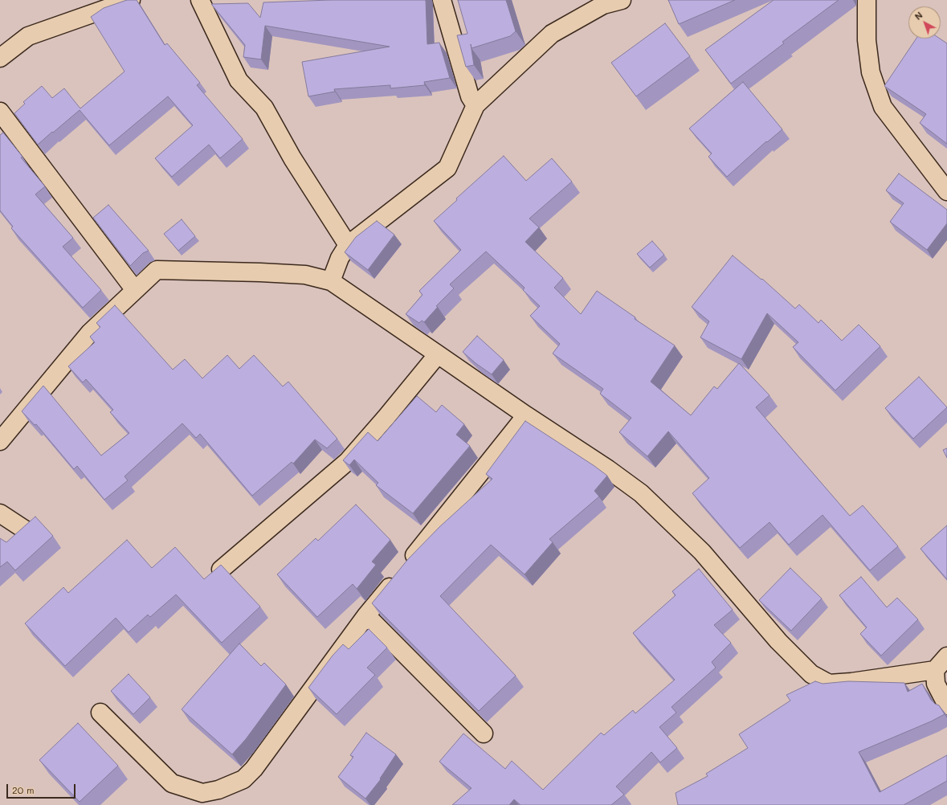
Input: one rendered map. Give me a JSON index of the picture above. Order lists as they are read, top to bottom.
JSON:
{
  "scale_bar": "20 m",
  "north": "top left"
}
